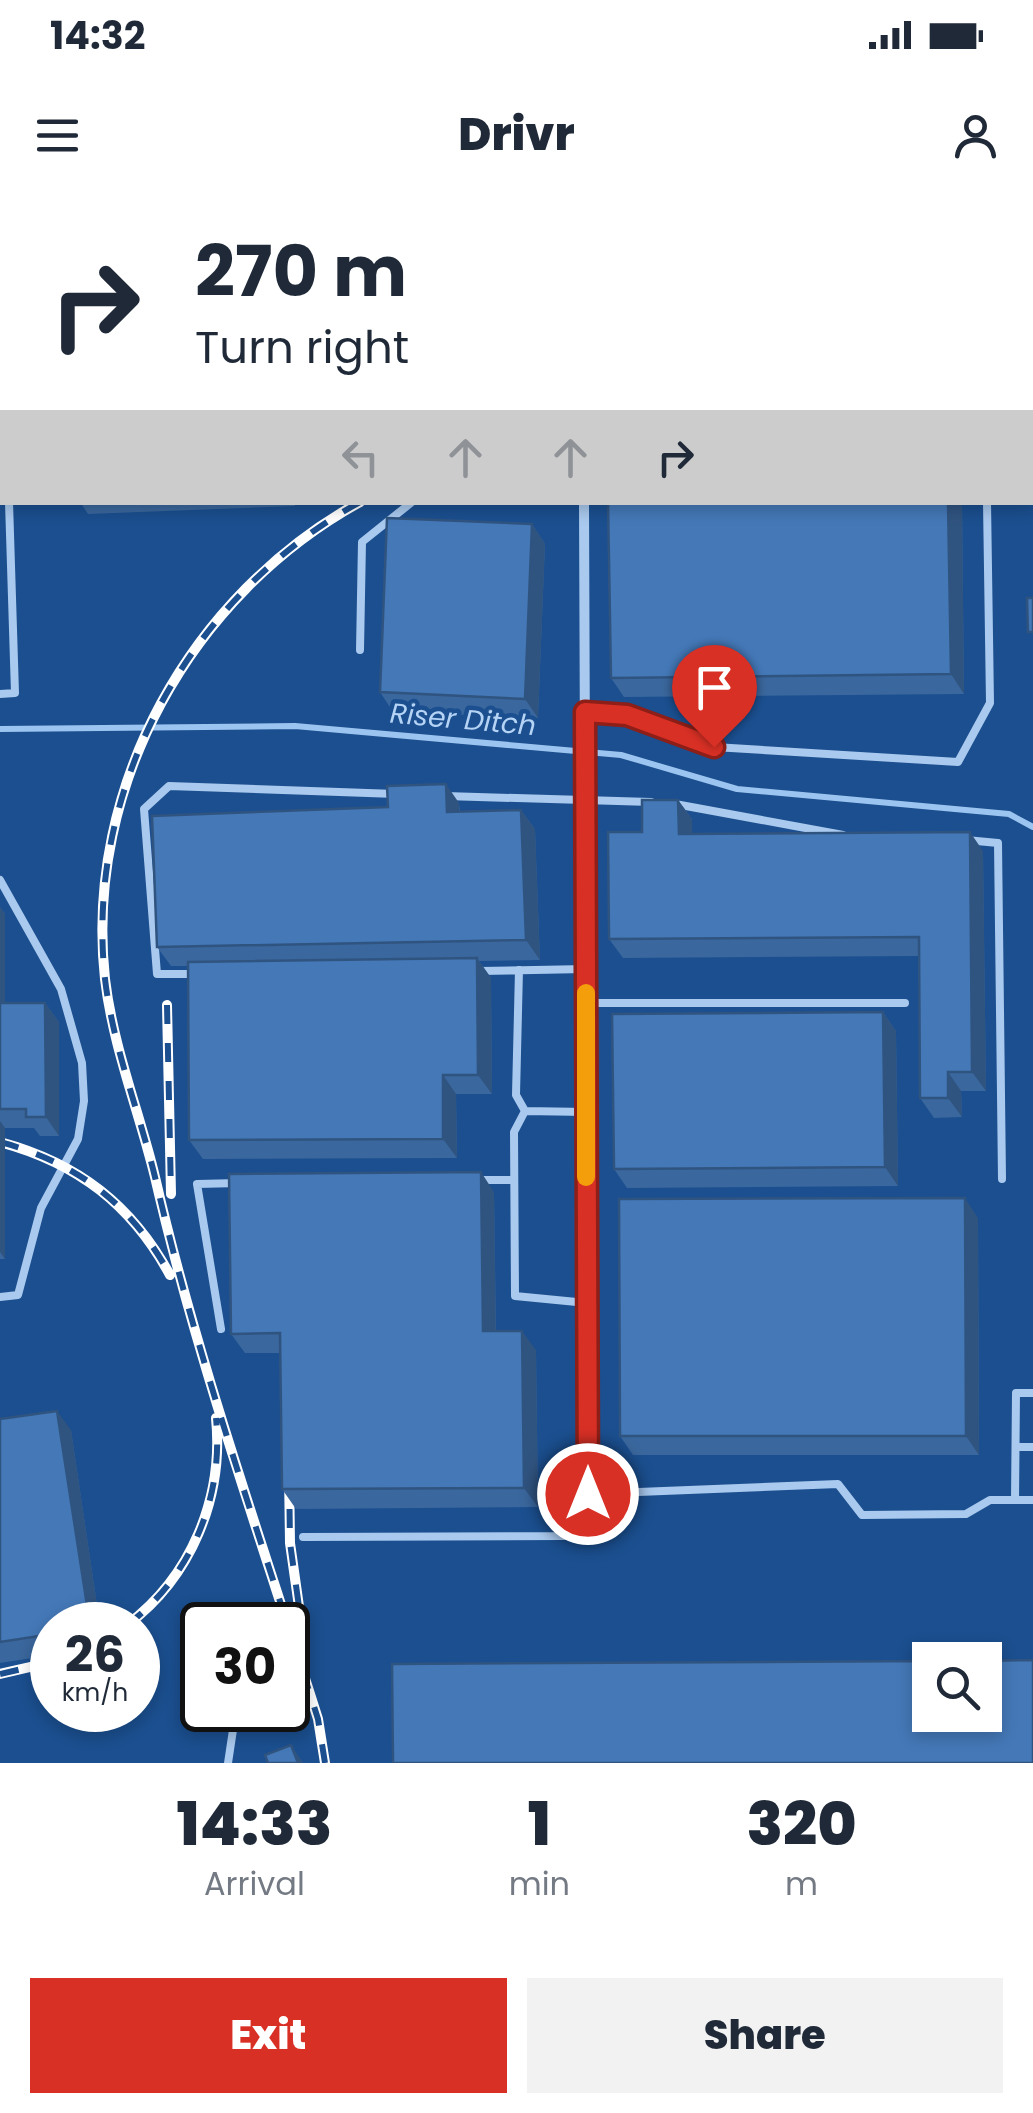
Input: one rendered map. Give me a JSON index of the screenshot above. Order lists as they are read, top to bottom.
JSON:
{
  "water": ["Riser Ditch"],
  "page": {
    "status": "14:32",
    "header": "Drivr",
    "turn": ["270 m", "Turn right"],
    "speed": "26 km/h",
    "limit": "30",
    "eta": [
      "14:33",
      "Arrival",
      "1",
      "min",
      "320",
      "m"
    ],
    "buttons": ["Exit", "Share"]
  }
}
